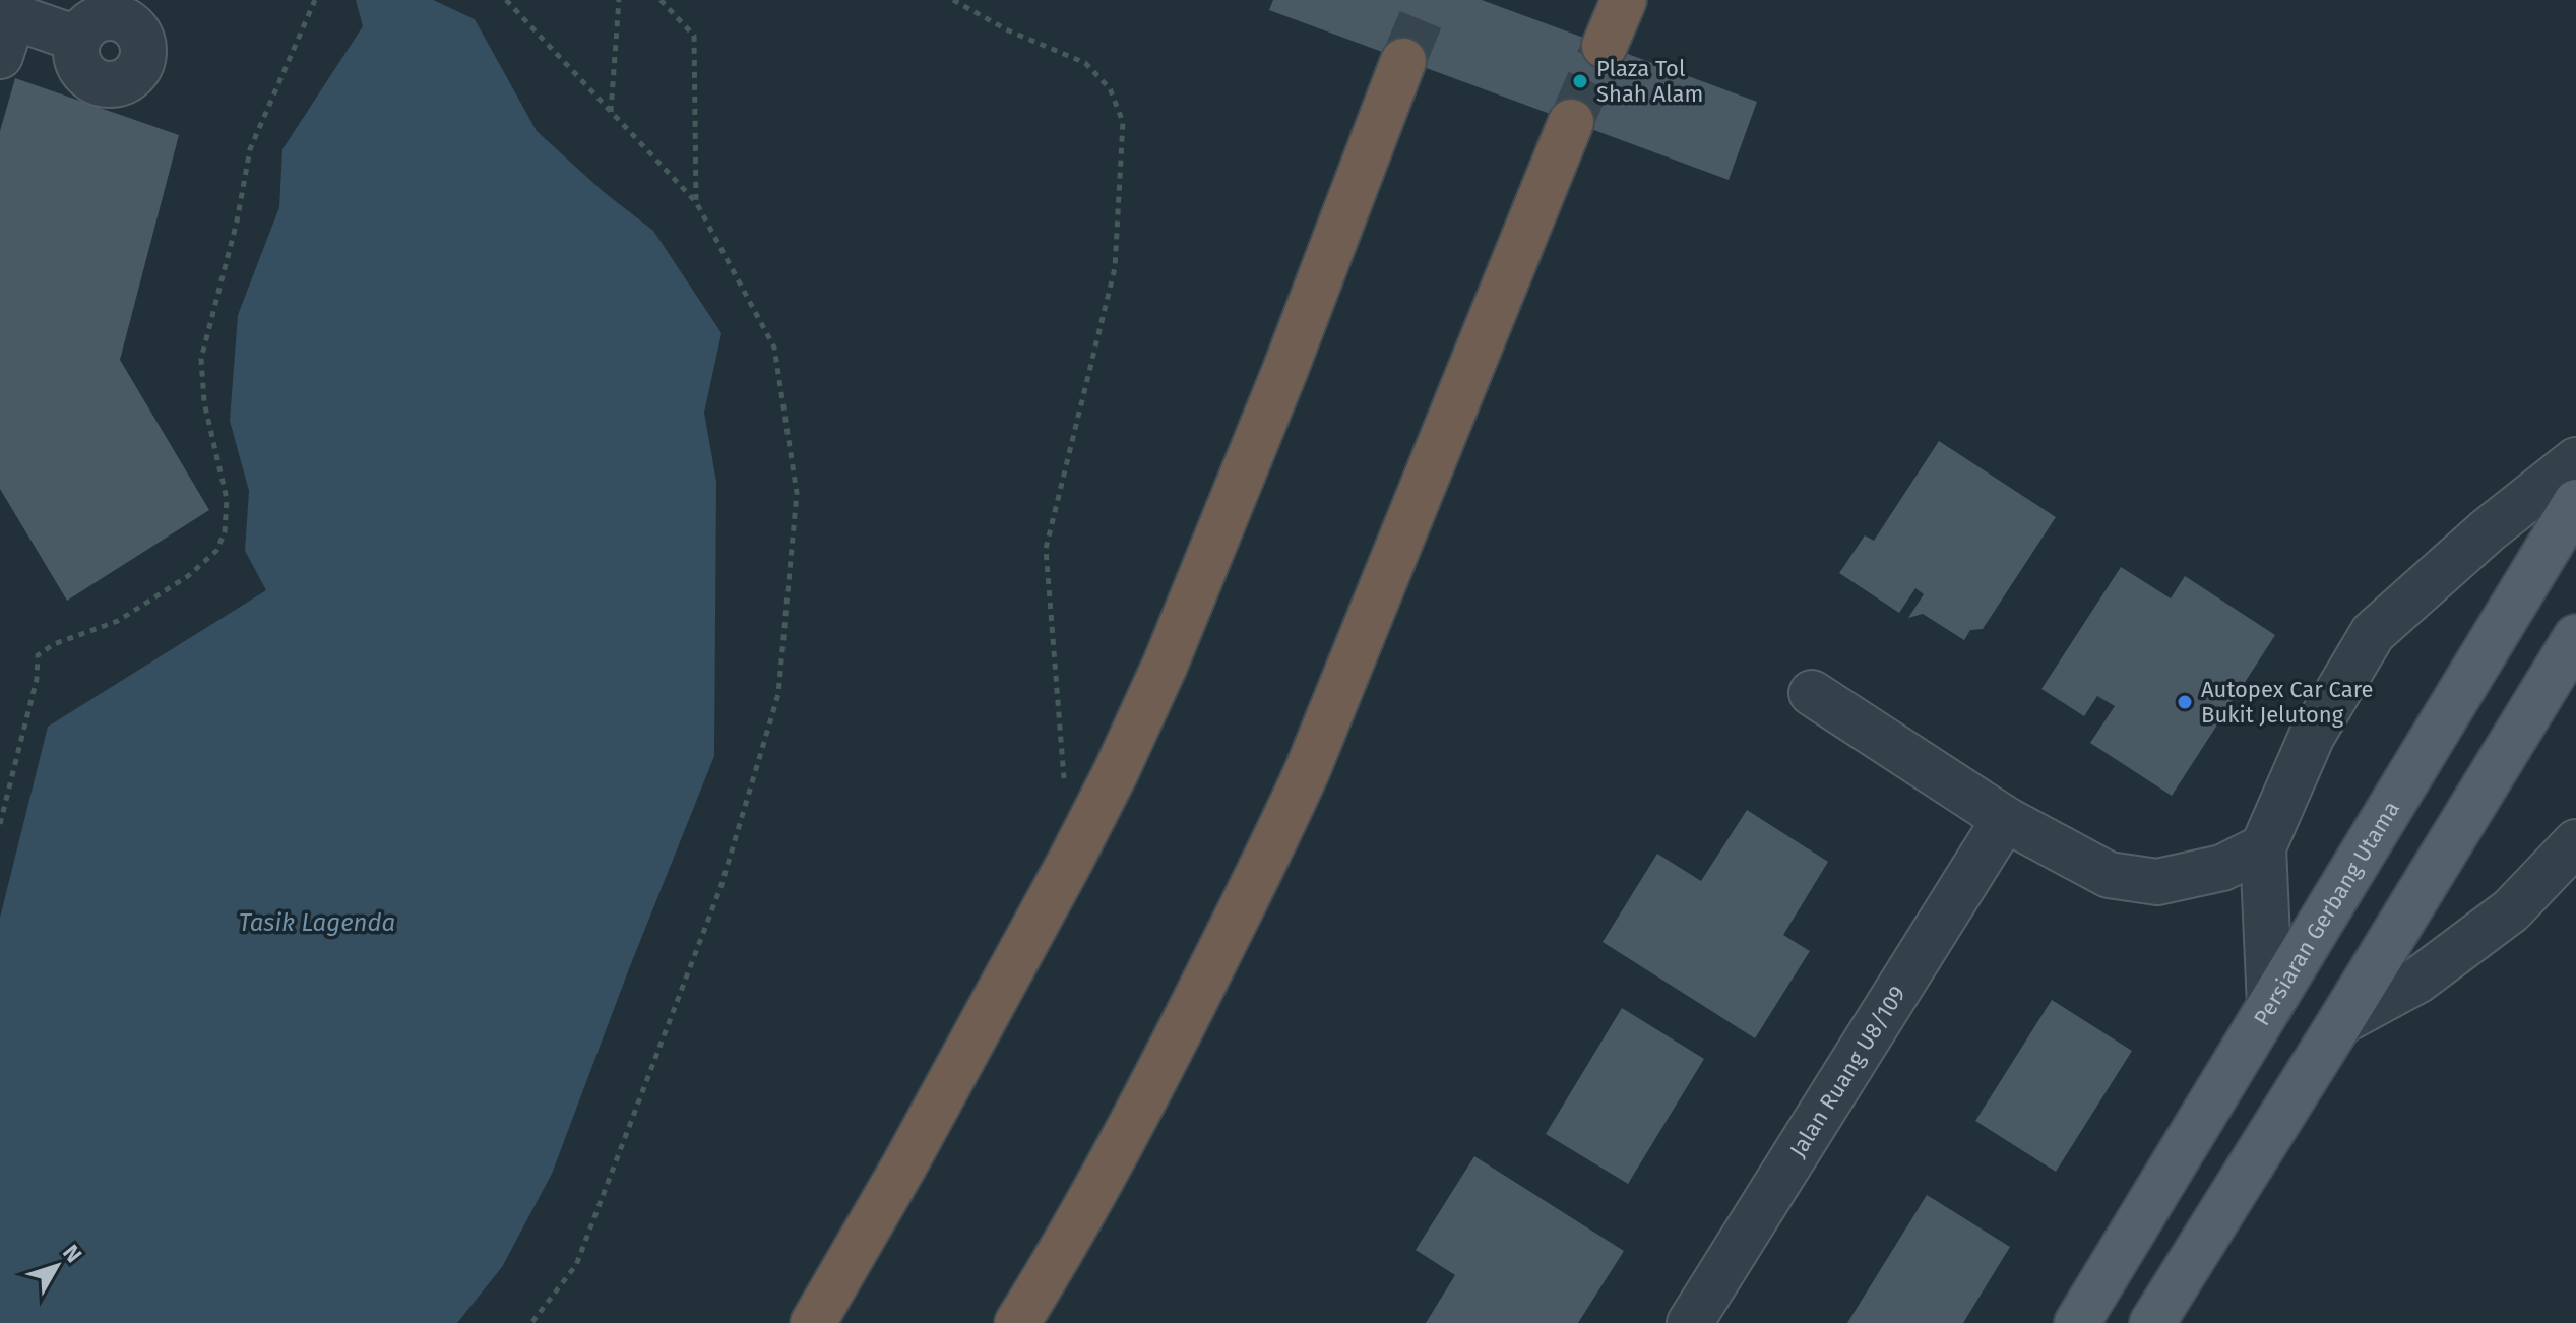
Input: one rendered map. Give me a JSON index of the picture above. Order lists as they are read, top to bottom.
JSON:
{
  "streets": {
    "main road": ["Persiaran Gerbang Utama"],
    "street": ["Jalan Ruang U8/109"]
  },
  "water": ["Tasik Lagenda"],
  "places": ["Plaza Tol Shah Alam", "Autopex Car Care Bukit Jelutong"],
  "north": "top right"
}
